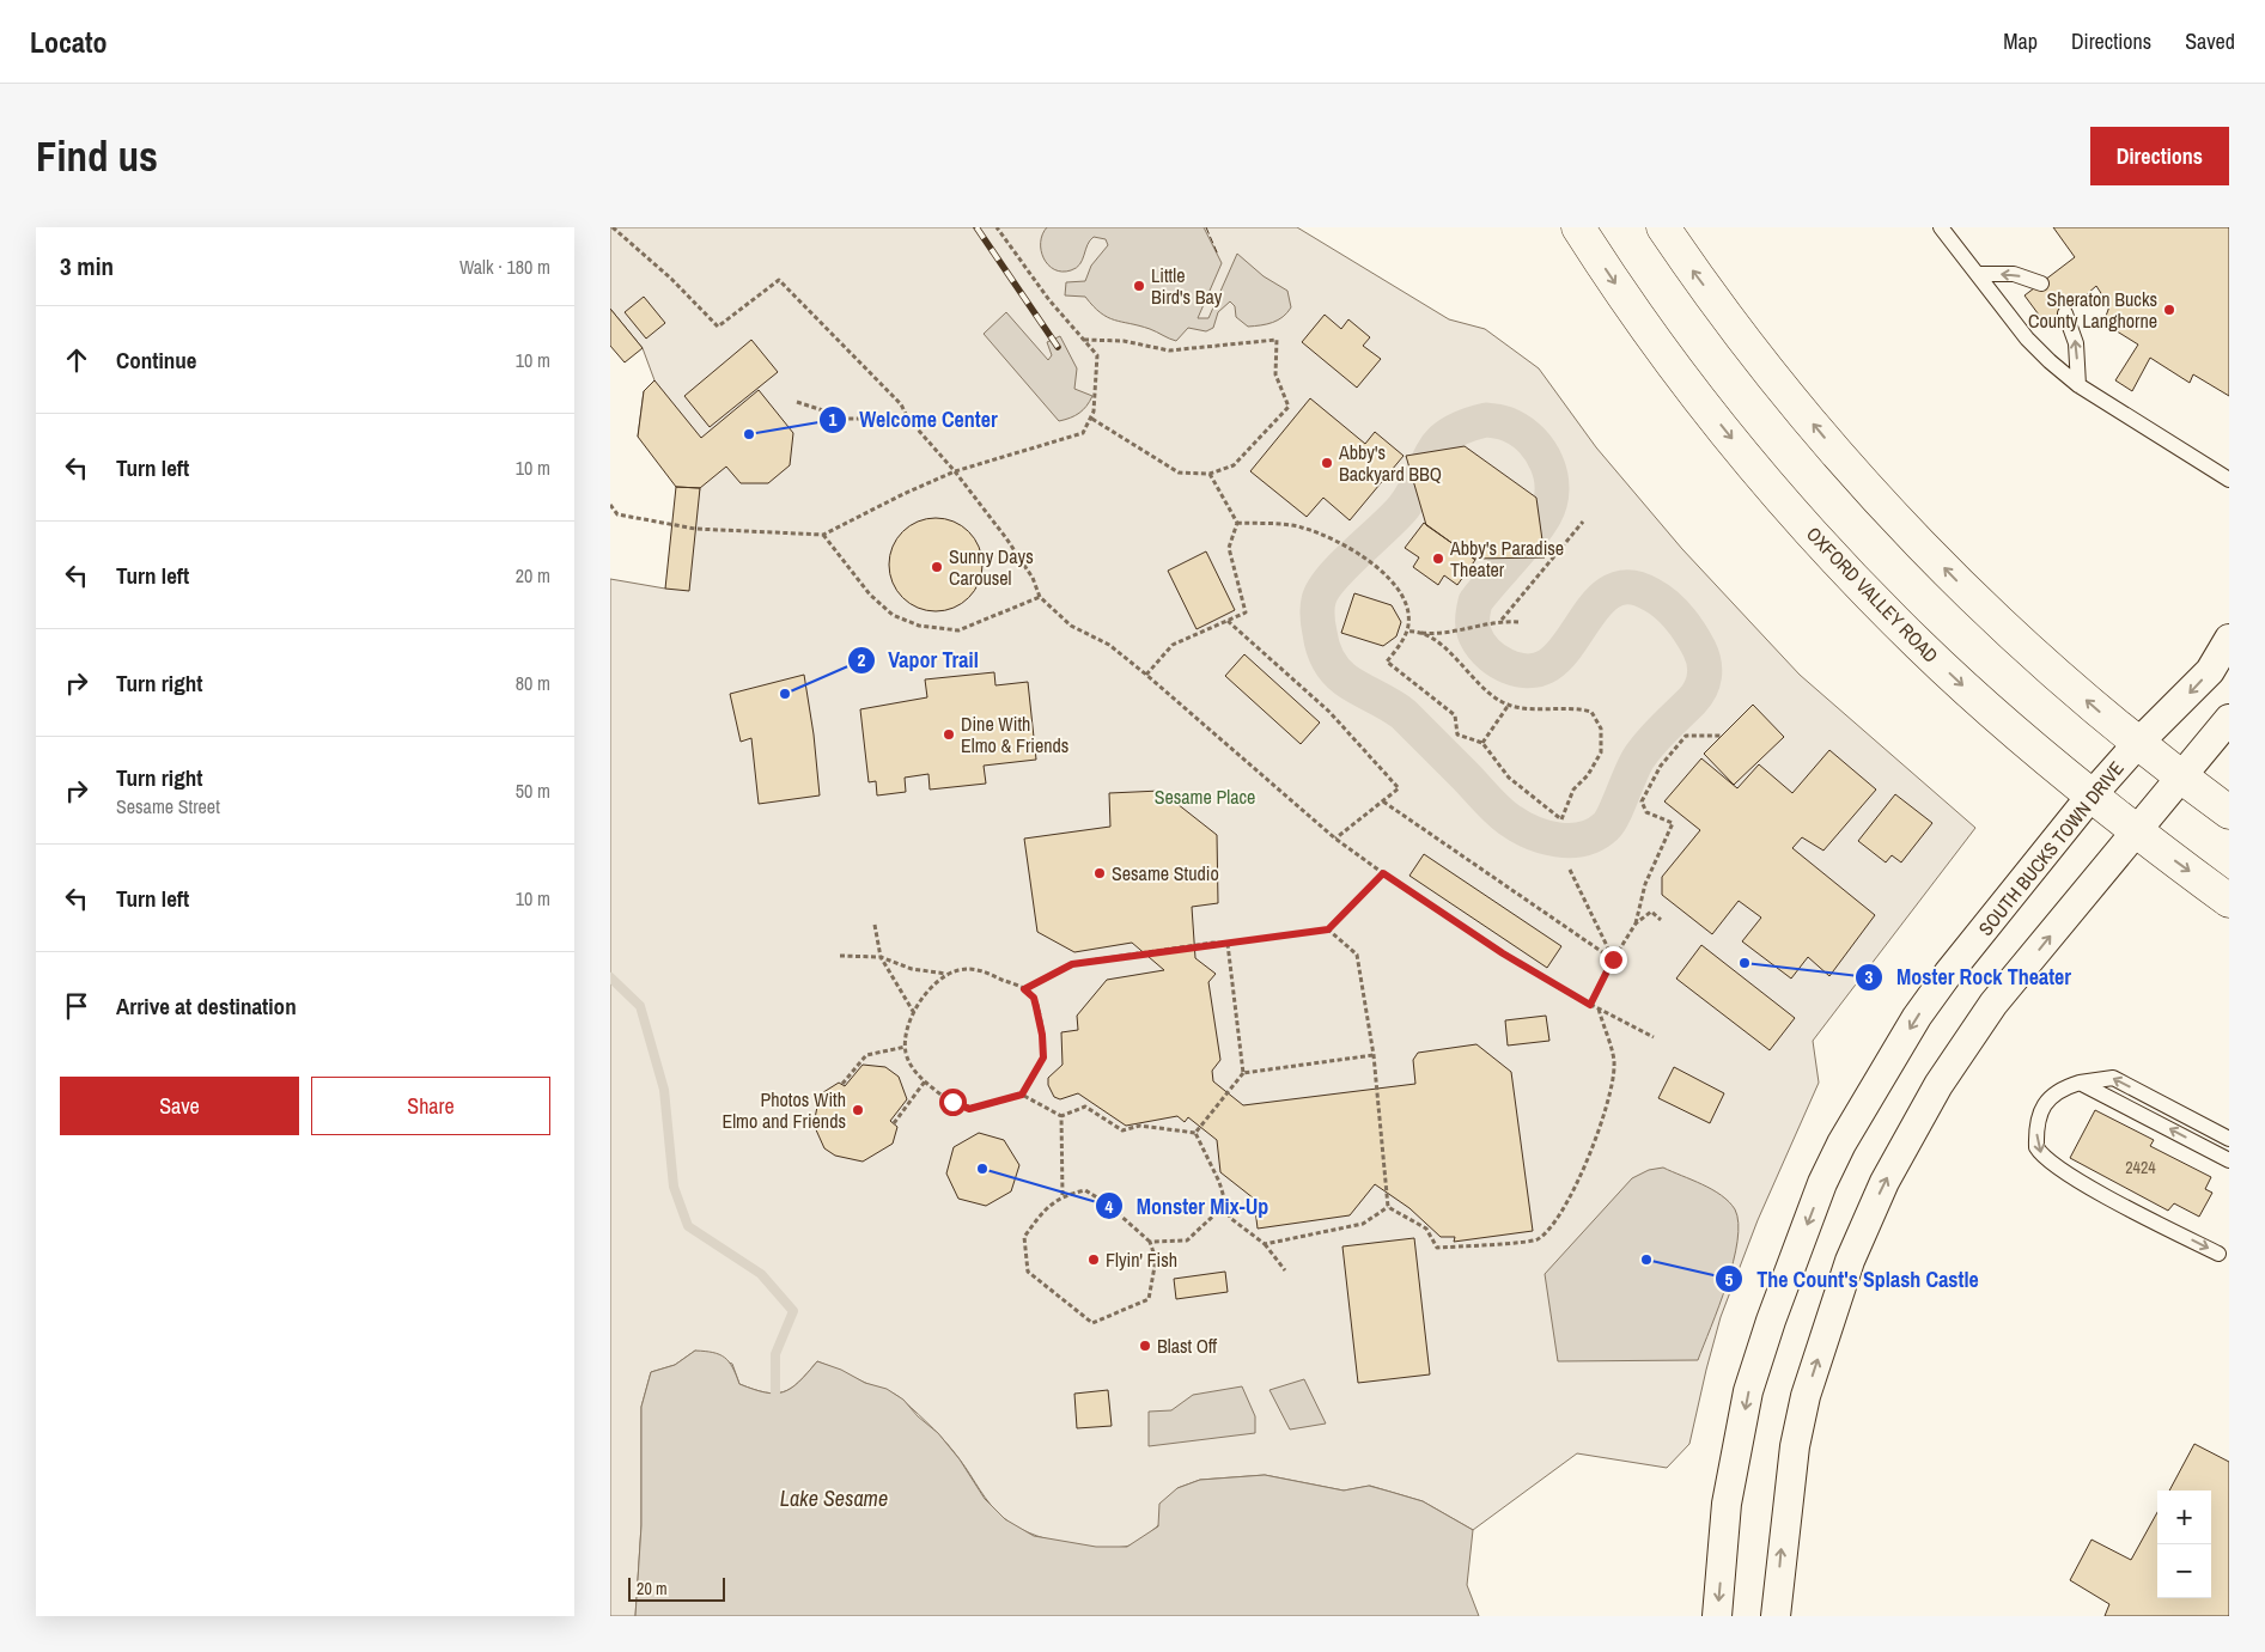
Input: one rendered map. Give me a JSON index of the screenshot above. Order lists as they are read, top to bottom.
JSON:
{
  "streets": {
    "main road": ["OXFORD VALLEY ROAD"],
    "street": ["SOUTH BUCKS TOWN DRIVE"]
  },
  "crossings": [
    ["OXFORD VALLEY ROAD", "SOUTH BUCKS TOWN DRIVE"]
  ],
  "water": ["Lake Sesame"],
  "parks": ["Sesame Place"],
  "places": [
    "Little Bird's Bay",
    "Sheraton Bucks County Langhorne",
    "Welcome Center",
    "Abby's Backyard BBQ",
    "Abby's Paradise Theater",
    "Sunny Days Carousel",
    "Vapor Trail",
    "Dine With Elmo & Friends",
    "Sesame Studio",
    "Moster Rock Theater",
    "Photos With Elmo and Friends",
    "Monster Mix-Up",
    "Flyin' Fish",
    "The Count's Splash Castle",
    "Blast Off"
  ],
  "house_numbers": ["2424"],
  "scale_bar": "20 m",
  "page": {
    "header": "Locato",
    "nav": ["Map", "Directions", "Saved"],
    "buttons": [
      "Directions",
      ["Save", "Share"]
    ],
    "title": "Find us",
    "heading": ["3 min", "Walk · 180 m"],
    "list": [
      ["Continue", "10 m"],
      ["Turn left", "10 m"],
      ["Turn left", "20 m"],
      ["Turn right", "80 m"],
      ["Turn right", "Sesame Street", "50 m"],
      ["Turn left", "10 m"],
      "Arrive at destination"
    ],
    "map_buttons": ["+", "−"],
    "scale": "20 m"
  }
}
